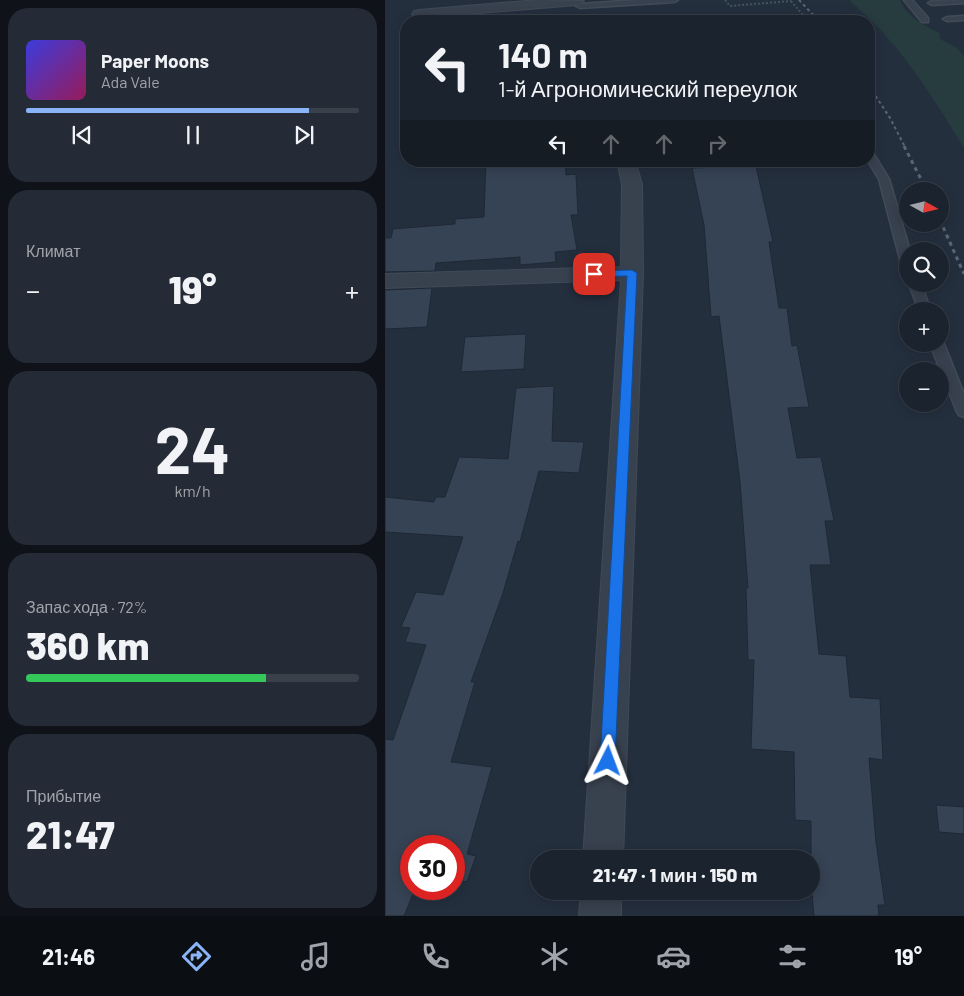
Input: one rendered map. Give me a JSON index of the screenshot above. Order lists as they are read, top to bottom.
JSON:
{
  "north": "right",
  "page": {
    "turn": ["140 m", "1-й Агрономический переулок"],
    "song": ["Paper Moons", "Ada Vale"],
    "map_buttons": ["+", "−"],
    "tile": [
      "Климат",
      ["24", "km/h"],
      ["Запас хода · 72%", "360 km"],
      ["Прибытие", "21:47"]
    ],
    "heat": ["−", "19°", "+"],
    "limit": "30",
    "trip": "21:47 · 1 мин · 150 m",
    "tabs": ["21:46", "19°"]
  }
}
